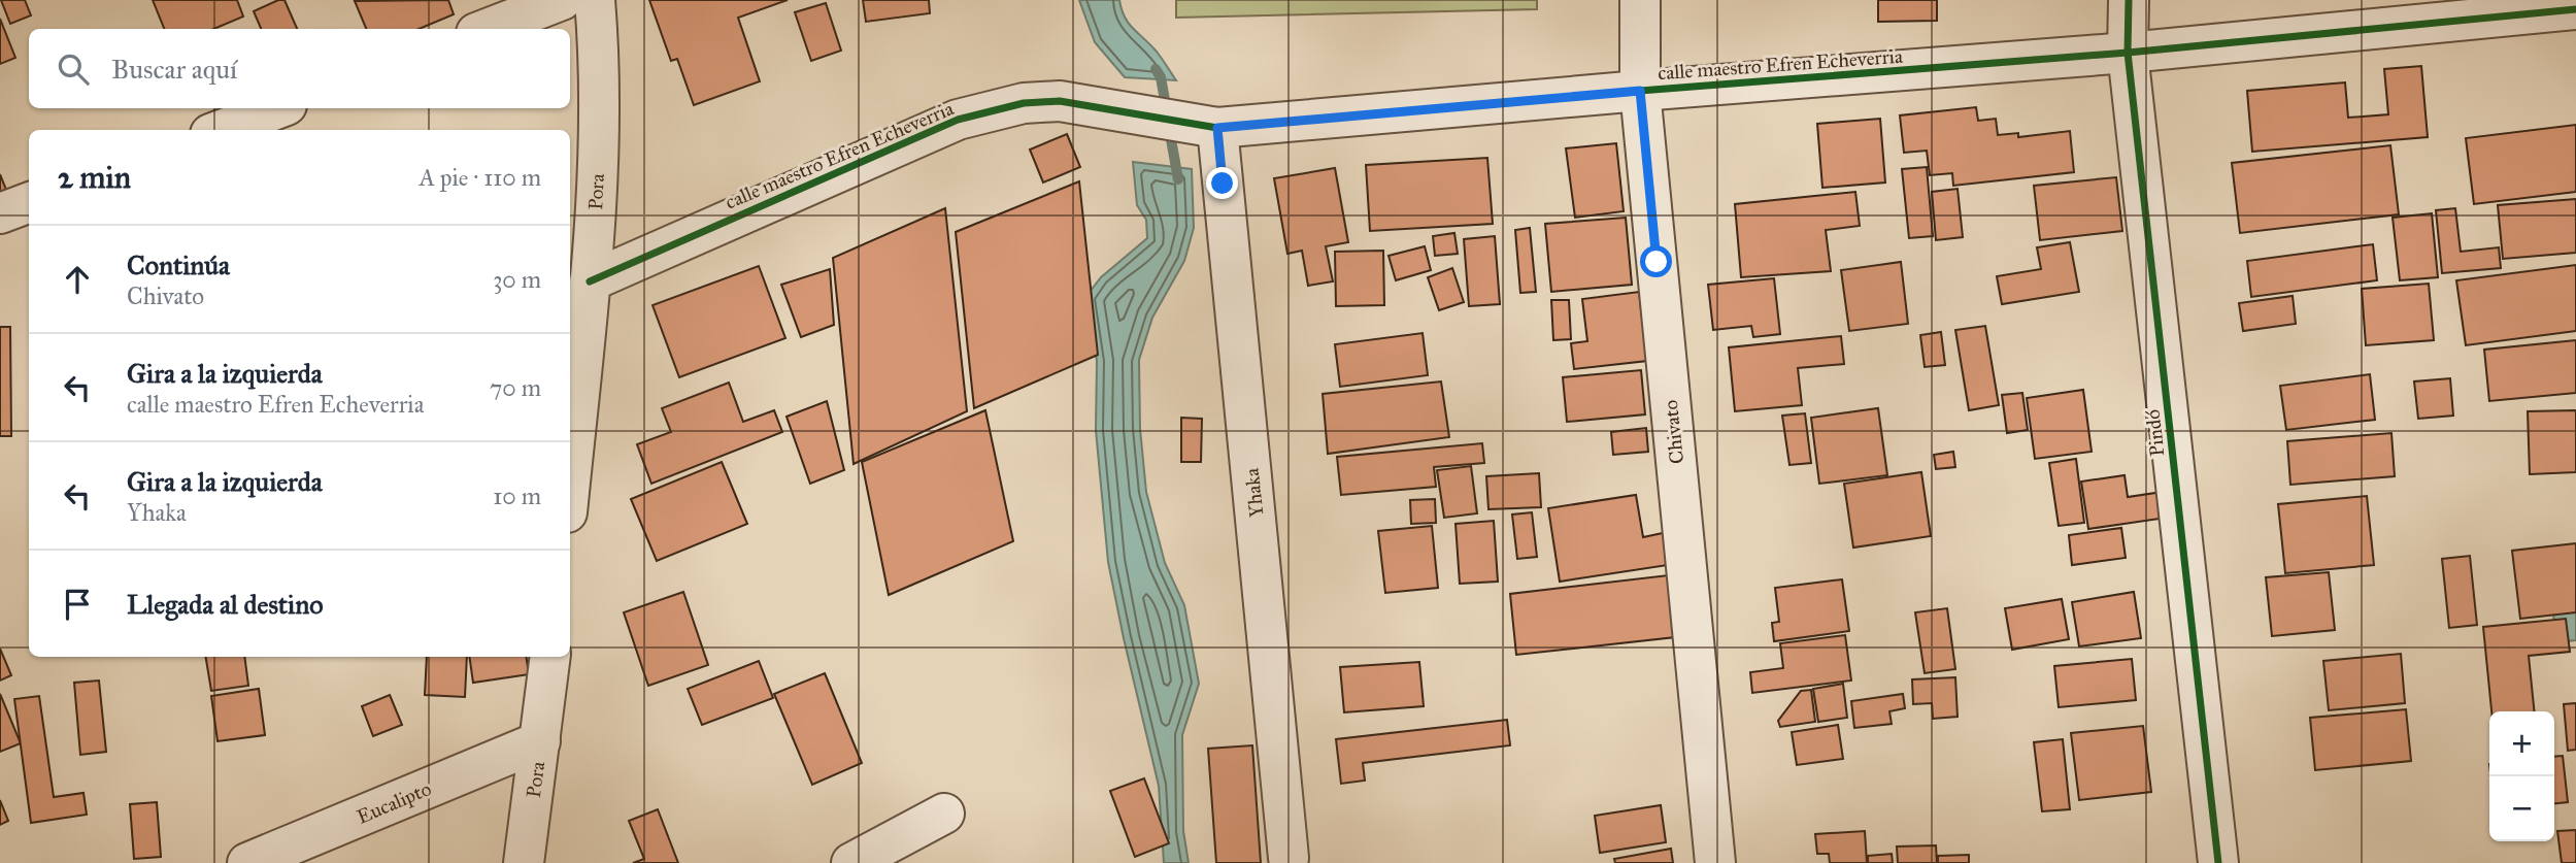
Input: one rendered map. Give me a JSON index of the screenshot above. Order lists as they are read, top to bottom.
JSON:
{
  "streets": {
    "street": [
      "calle maestro Efren Echeverria",
      "Pora",
      "Chivato",
      "Pindó",
      "Yhaka",
      "Eucalipto"
    ]
  },
  "crossings": [
    ["calle maestro Efren Echeverria", "Pora"],
    ["calle maestro Efren Echeverria", "Chivato"],
    ["calle maestro Efren Echeverria", "Pindó"],
    ["calle maestro Efren Echeverria", "Yhaka"],
    ["Pora", "Eucalipto"]
  ],
  "page": {
    "search": "Buscar aquí",
    "heading": ["2 min", "A pie · 110 m"],
    "list": [
      ["Continúa", "Chivato", "30 m"],
      ["Gira a la izquierda", "calle maestro Efren Echeverria", "70 m"],
      ["Gira a la izquierda", "Yhaka", "10 m"],
      "Llegada al destino"
    ],
    "map_buttons": ["+", "−"]
  }
}
